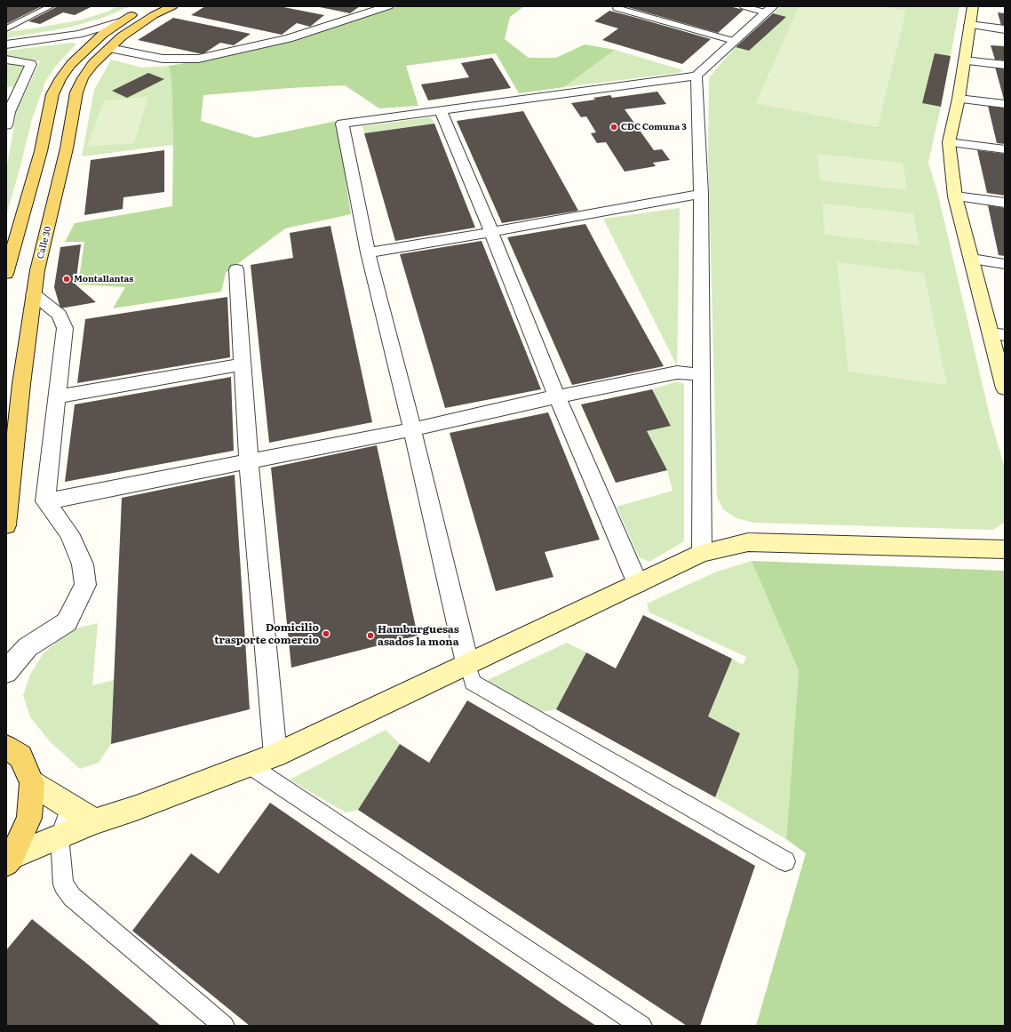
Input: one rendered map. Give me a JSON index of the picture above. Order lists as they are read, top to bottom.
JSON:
{
  "streets": {
    "main road": ["Calle 30"]
  },
  "places": [
    "CDC Comuna 3",
    "Montallantas",
    "Domicilio trasporte comercio",
    "Hamburguesas asados la mona"
  ]
}
